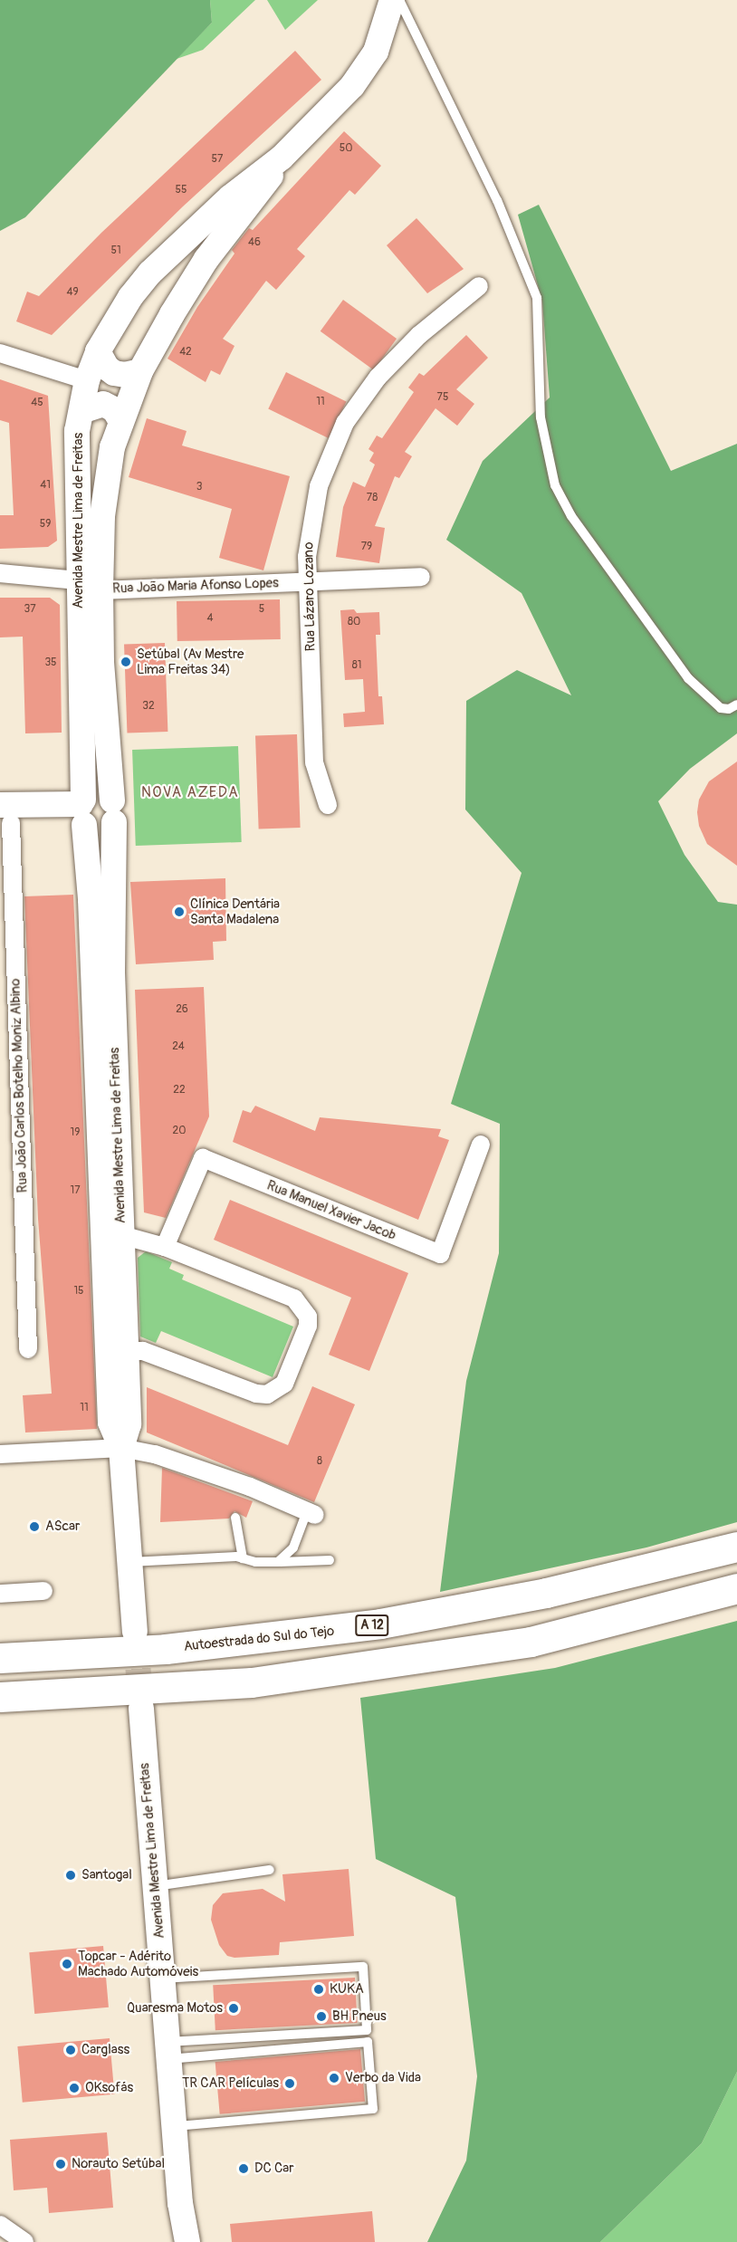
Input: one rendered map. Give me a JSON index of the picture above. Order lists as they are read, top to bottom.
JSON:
{
  "streets": {
    "highway": ["A 12", "Autoestrada do Sul do Tejo"],
    "main road": ["Avenida Mestre Lima de Freitas"],
    "street": [
      "Rua João Maria Afonso Lopes",
      "Rua Lázaro Lozano",
      "Rua João Carlos Botelho Moniz Albino",
      "Rua Manuel Xavier Jacob"
    ]
  },
  "crossings": [
    ["Avenida Mestre Lima de Freitas", "Rua João Maria Afonso Lopes"],
    ["Rua João Maria Afonso Lopes", "Rua Lázaro Lozano"]
  ],
  "districts": ["NOVA AZEDA"],
  "places": [
    "Setúbal (Av Mestre Lima Freitas 34)",
    "Clínica Dentária Santa Madalena",
    "AScar",
    "Santogal",
    "Topcar - Adérito Machado Automóveis",
    "KUKA",
    "Quaresma Motos",
    "BH Pneus",
    "Carglass",
    "Verbo da Vida",
    "TR CAR Películas",
    "OKsofás",
    "Norauto Setúbal",
    "DC Car"
  ],
  "house_numbers": [
    "50",
    "57",
    "55",
    "46",
    "51",
    "49",
    "42",
    "75",
    "11",
    "45",
    "41",
    "3",
    "78",
    "59",
    "79",
    "37",
    "5",
    "4",
    "80",
    "35",
    "81",
    "32",
    "26",
    "24",
    "22",
    "20",
    "19",
    "17",
    "15",
    "11",
    "8"
  ]
}
